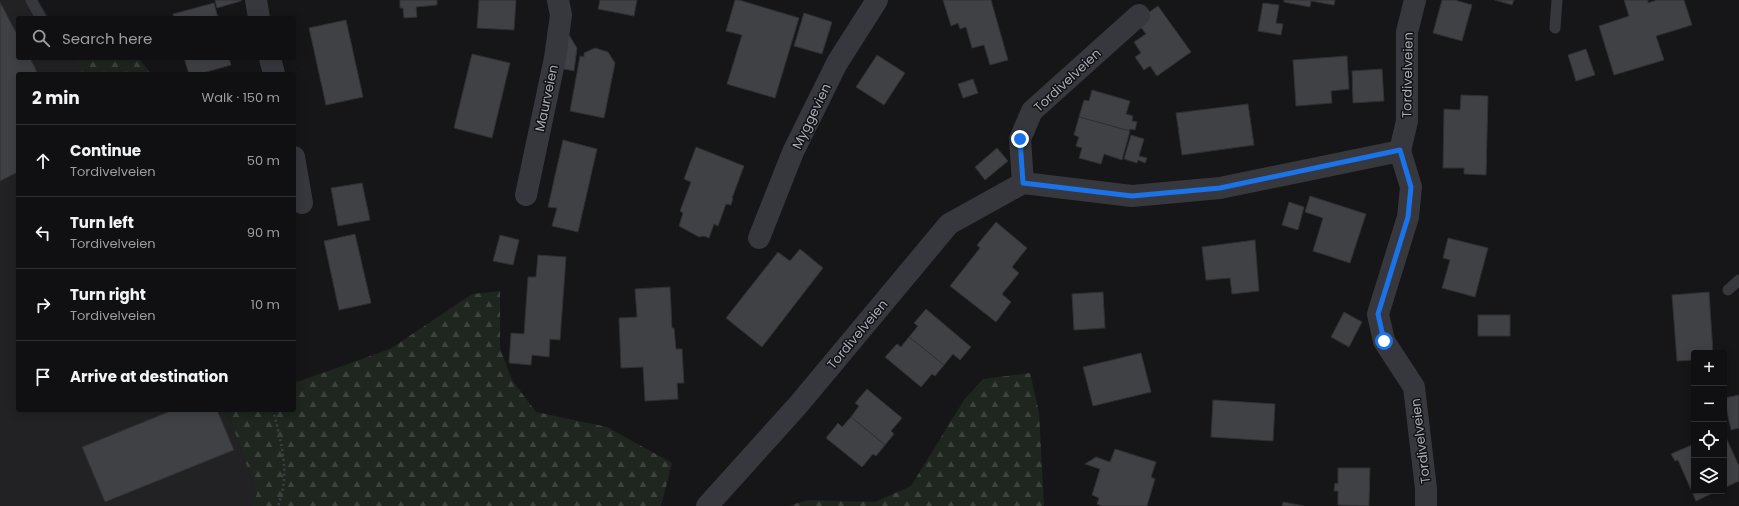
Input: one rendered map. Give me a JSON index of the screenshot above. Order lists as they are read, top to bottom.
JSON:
{
  "streets": {
    "street": ["Tordivelveien", "Maurveien", "Myggevien"]
  },
  "page": {
    "search": "Search here",
    "heading": ["2 min", "Walk · 150 m"],
    "list": [
      ["Continue", "Tordivelveien", "50 m"],
      ["Turn left", "Tordivelveien", "90 m"],
      ["Turn right", "Tordivelveien", "10 m"],
      "Arrive at destination"
    ],
    "map_buttons": ["+", "−"]
  }
}
